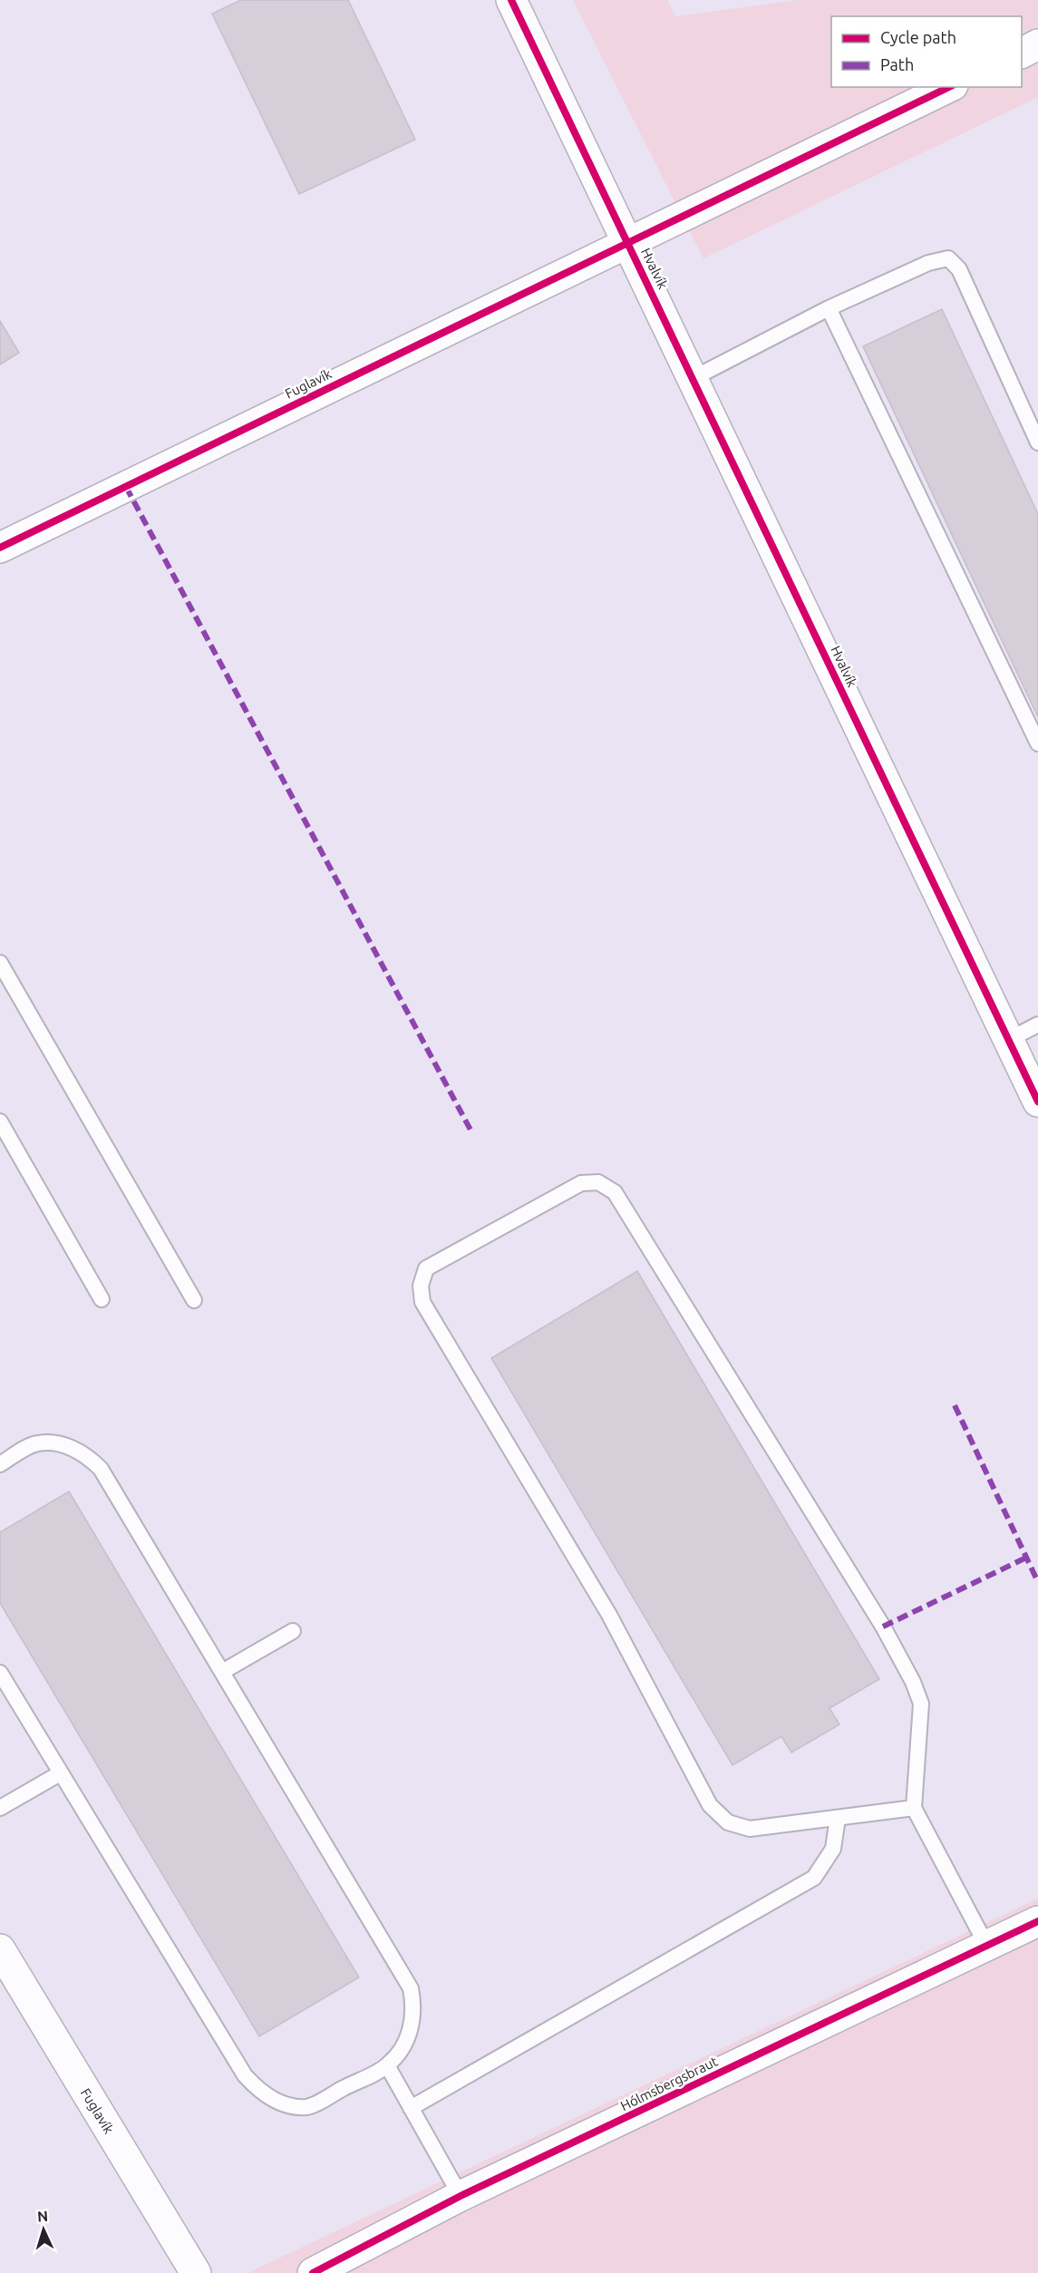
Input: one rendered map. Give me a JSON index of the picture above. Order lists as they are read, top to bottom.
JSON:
{
  "streets": {
    "street": ["Hvalvík", "Fuglavík", "Hólmsbergsbraut"]
  },
  "crossings": [
    ["Hvalvík", "Fuglavík"]
  ],
  "legend": ["Cycle path", "Path"],
  "north": "top"
}
